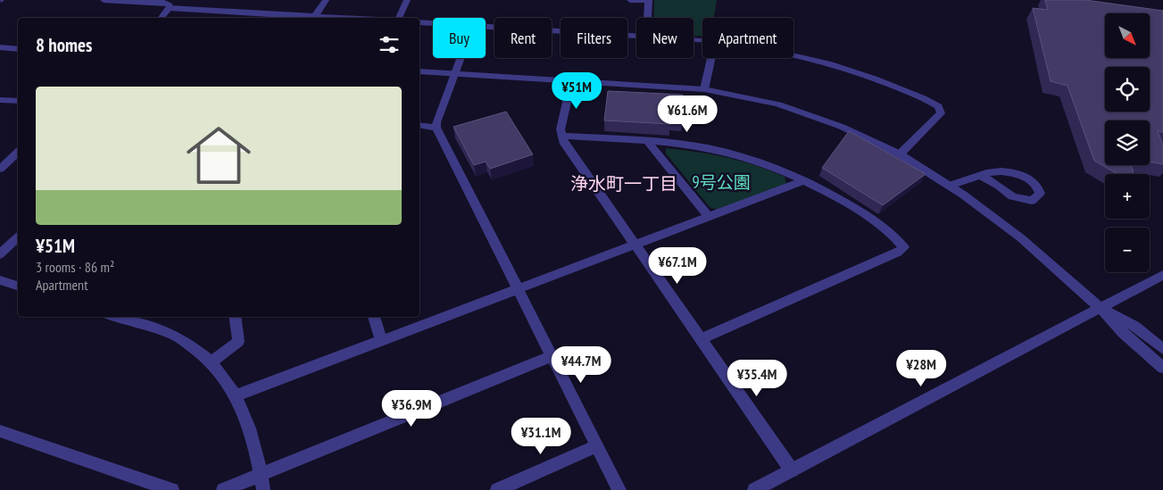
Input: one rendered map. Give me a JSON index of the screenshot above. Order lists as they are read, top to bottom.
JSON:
{
  "districts": ["浄水町一丁目"],
  "parks": ["9号公園"],
  "north": "bottom right",
  "page": {
    "map_buttons": ["+", "−"],
    "chip": [
      "Buy",
      "Rent",
      "Filters",
      "New",
      "Apartment"
    ],
    "heading": "8 homes",
    "list": [
      {
        "name": "¥51M",
        "note": "3 rooms · 86 m² · Apartment"
      }
    ],
    "price": [
      "¥51M",
      "¥61.6M",
      "¥67.1M",
      "¥44.7M",
      "¥28M",
      "¥35.4M",
      "¥36.9M",
      "¥31.1M"
    ]
  }
}
